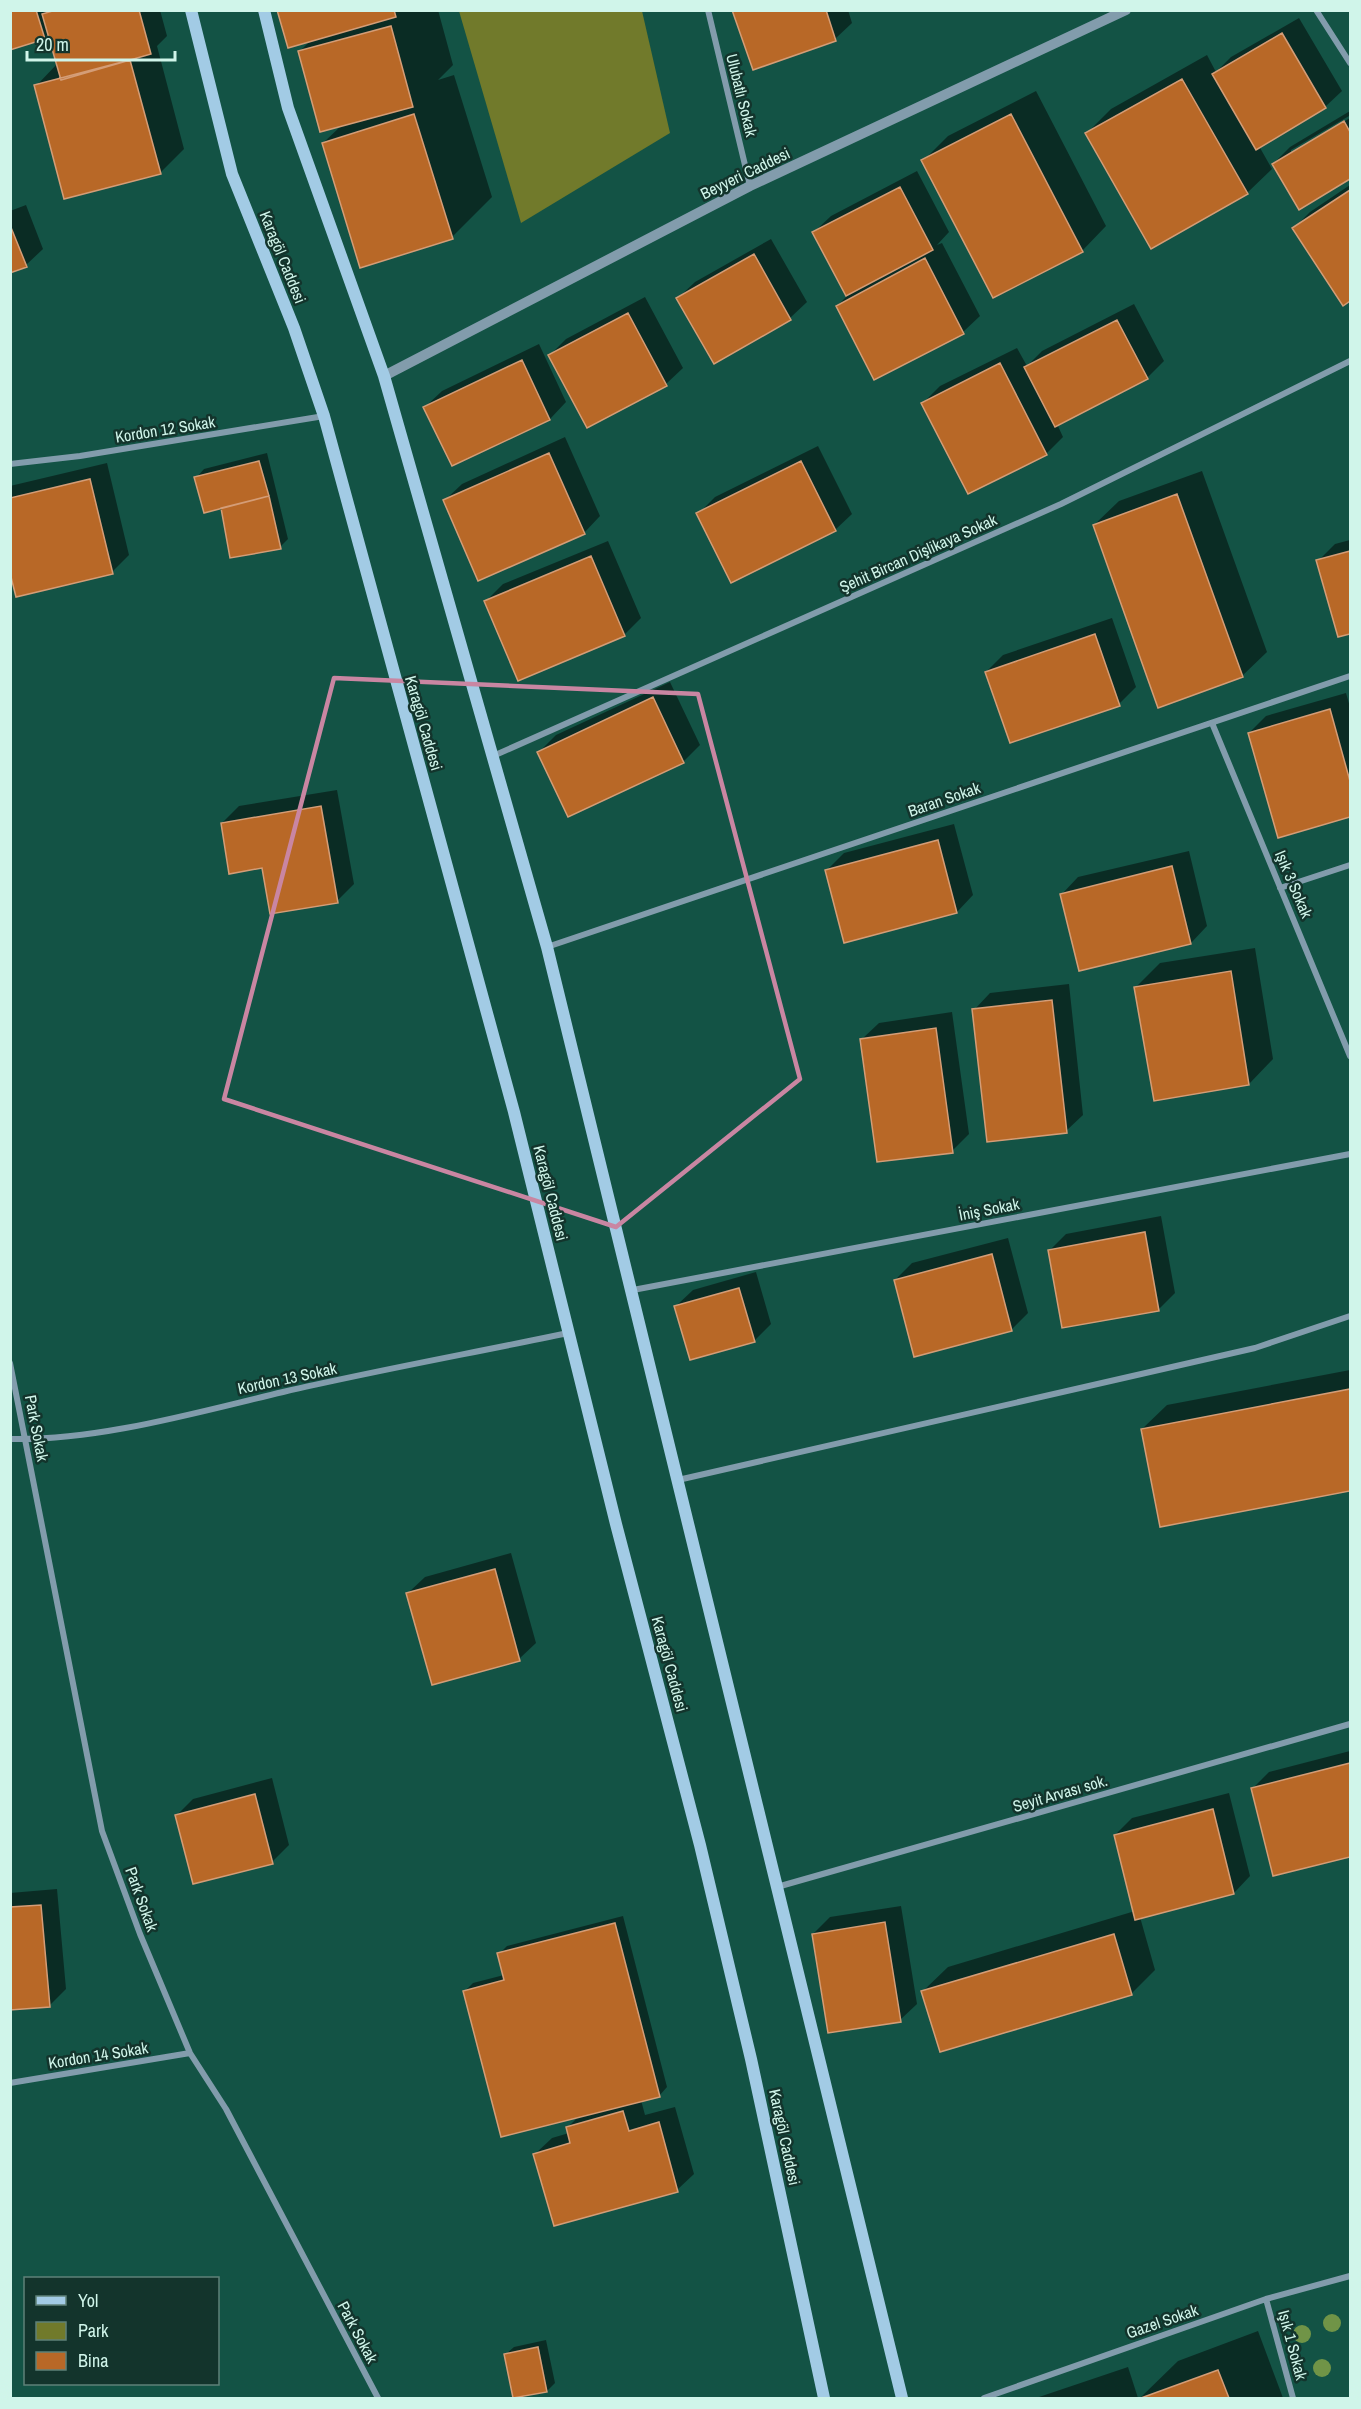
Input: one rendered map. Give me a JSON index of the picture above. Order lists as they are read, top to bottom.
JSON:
{
  "streets": {
    "main road": ["Karagöl Caddesi"],
    "street": [
      "Ulubatlı Sokak",
      "Beyyeri Caddesi",
      "Kordon 12 Sokak",
      "Şehit Bircan Dişlikaya Sokak",
      "Baran Sokak",
      "Işık 3 Sokak",
      "İniş Sokak",
      "Kordon 13 Sokak",
      "Park Sokak",
      "Seyit Arvası sok.",
      "Kordon 14 Sokak",
      "Gazel Sokak",
      "Işık 1 Sokak"
    ]
  },
  "crossings": [
    ["Ulubatlı Sokak", "Beyyeri Caddesi"],
    ["Karagöl Caddesi", "Kordon 12 Sokak"],
    ["Karagöl Caddesi", "Kordon 13 Sokak"],
    ["Baran Sokak", "Işık 3 Sokak"],
    ["Kordon 13 Sokak", "Park Sokak"],
    ["Park Sokak", "Kordon 14 Sokak"],
    ["Gazel Sokak", "Işık 1 Sokak"]
  ],
  "legend": ["Yol", "Park", "Bina"],
  "scale_bar": "20 m"
}
